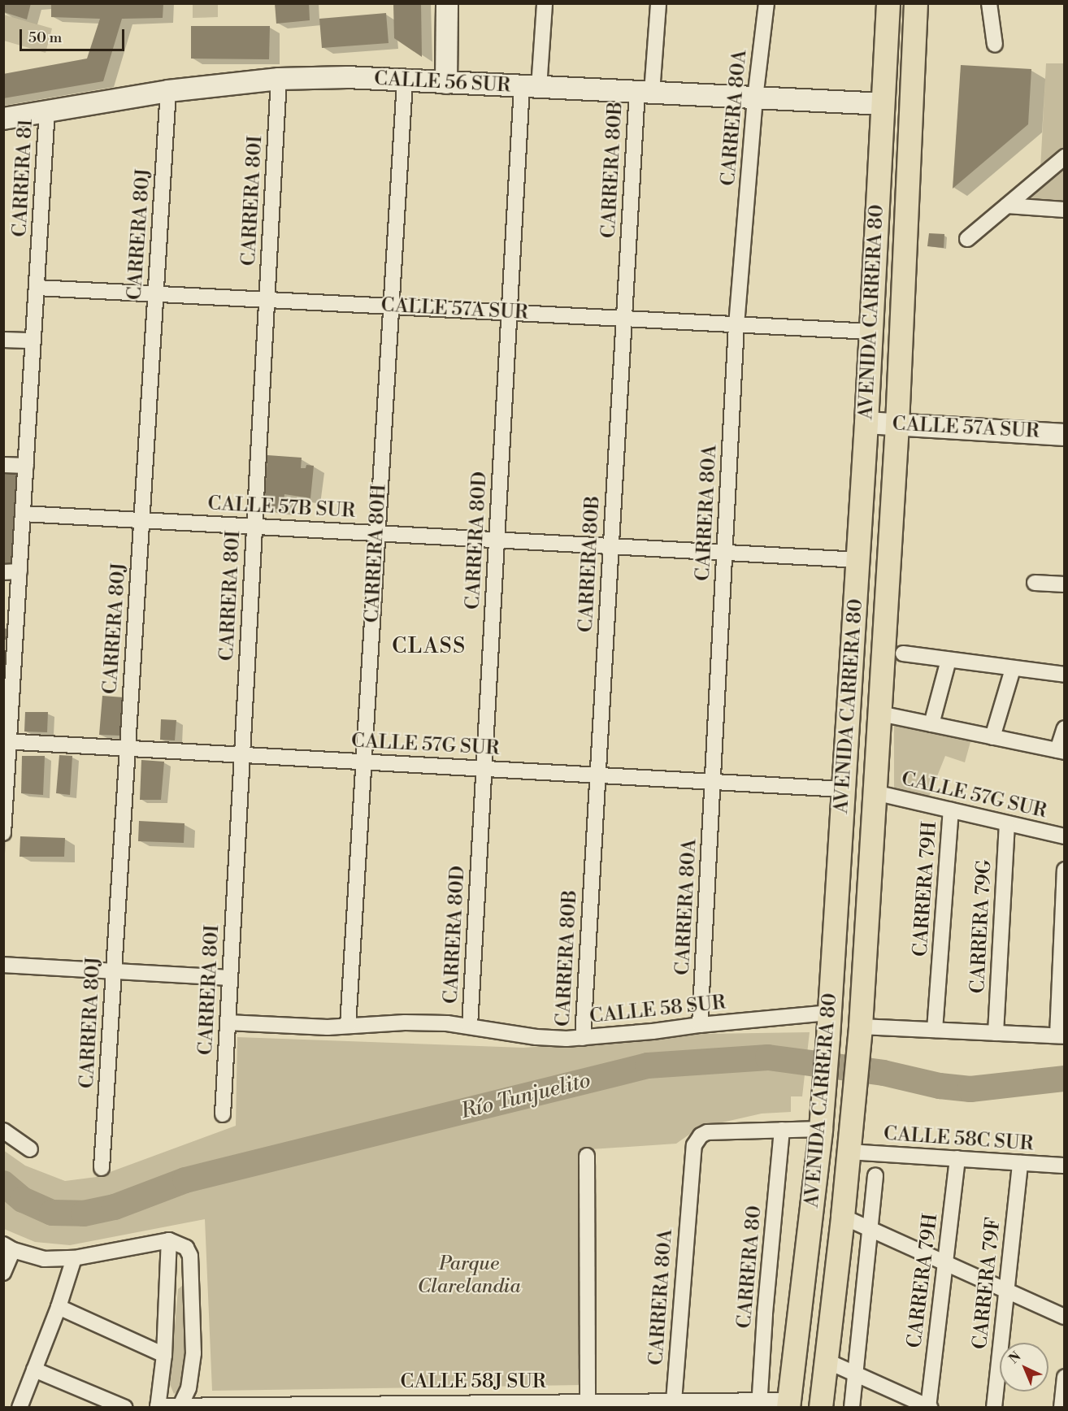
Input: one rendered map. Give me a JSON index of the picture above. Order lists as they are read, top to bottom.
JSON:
{
  "streets": {
    "main road": ["AVENIDA CARRERA 80"],
    "street": [
      "CALLE 56 SUR",
      "CARRERA 80A",
      "CARRERA 80B",
      "CARRERA 81",
      "CARRERA 80I",
      "CARRERA 80J",
      "CALLE 57A SUR",
      "CALLE 57B SUR",
      "CARRERA 80D",
      "CARRERA 80H",
      "CALLE 57G SUR",
      "CARRERA 79H",
      "CARRERA 79G",
      "CALLE 58 SUR",
      "CALLE 58C SUR",
      "CARRERA 80",
      "CARRERA 79F",
      "CALLE 58J SUR"
    ]
  },
  "crossings": [
    ["CALLE 56 SUR", "CARRERA 80A"],
    ["CALLE 56 SUR", "CARRERA 80B"],
    ["CALLE 56 SUR", "CARRERA 81"],
    ["CALLE 56 SUR", "CARRERA 80I"],
    ["CALLE 56 SUR", "CARRERA 80J"],
    ["CALLE 56 SUR", "AVENIDA CARRERA 80"],
    ["CALLE 56 SUR", "CARRERA 80D"],
    ["CALLE 56 SUR", "CARRERA 80H"],
    ["CARRERA 80A", "CALLE 57A SUR"],
    ["CARRERA 80A", "CALLE 57B SUR"],
    ["CARRERA 80A", "CALLE 57G SUR"],
    ["CARRERA 80A", "CALLE 58 SUR"],
    ["CARRERA 80A", "CARRERA 80"],
    ["CARRERA 80A", "CALLE 58J SUR"],
    ["CARRERA 80B", "CALLE 57A SUR"],
    ["CARRERA 80B", "CALLE 57B SUR"],
    ["CARRERA 80B", "CALLE 57G SUR"],
    ["CARRERA 80B", "CALLE 58 SUR"],
    ["CARRERA 81", "CALLE 57A SUR"],
    ["CARRERA 81", "CALLE 57B SUR"],
    ["CARRERA 81", "CALLE 57G SUR"],
    ["CARRERA 80I", "CALLE 57A SUR"],
    ["CARRERA 80I", "CALLE 57B SUR"],
    ["CARRERA 80I", "CALLE 57G SUR"],
    ["CARRERA 80I", "CALLE 58 SUR"],
    ["CARRERA 80J", "CALLE 57A SUR"],
    ["CARRERA 80J", "CALLE 57B SUR"],
    ["CARRERA 80J", "CALLE 57G SUR"],
    ["CALLE 57A SUR", "AVENIDA CARRERA 80"],
    ["CALLE 57A SUR", "CARRERA 80D"],
    ["CALLE 57A SUR", "CARRERA 80H"],
    ["AVENIDA CARRERA 80", "CALLE 57B SUR"],
    ["AVENIDA CARRERA 80", "CALLE 57G SUR"],
    ["AVENIDA CARRERA 80", "CALLE 58 SUR"],
    ["AVENIDA CARRERA 80", "CALLE 58C SUR"],
    ["AVENIDA CARRERA 80", "CALLE 58J SUR"],
    ["CALLE 57B SUR", "CARRERA 80D"],
    ["CALLE 57B SUR", "CARRERA 80H"],
    ["CARRERA 80D", "CALLE 57G SUR"],
    ["CARRERA 80D", "CALLE 58 SUR"],
    ["CARRERA 80H", "CALLE 57G SUR"],
    ["CARRERA 80H", "CALLE 58 SUR"],
    ["CALLE 57G SUR", "CARRERA 79H"],
    ["CALLE 57G SUR", "CARRERA 79G"],
    ["CARRERA 79H", "CALLE 58C SUR"],
    ["CALLE 58C SUR", "CARRERA 79F"],
    ["CARRERA 80", "CALLE 58J SUR"]
  ],
  "districts": ["CLASS"],
  "water": ["Río Tunjuelito"],
  "parks": ["Parque Clarelandia"],
  "scale_bar": "50 m",
  "north": "top left"
}
